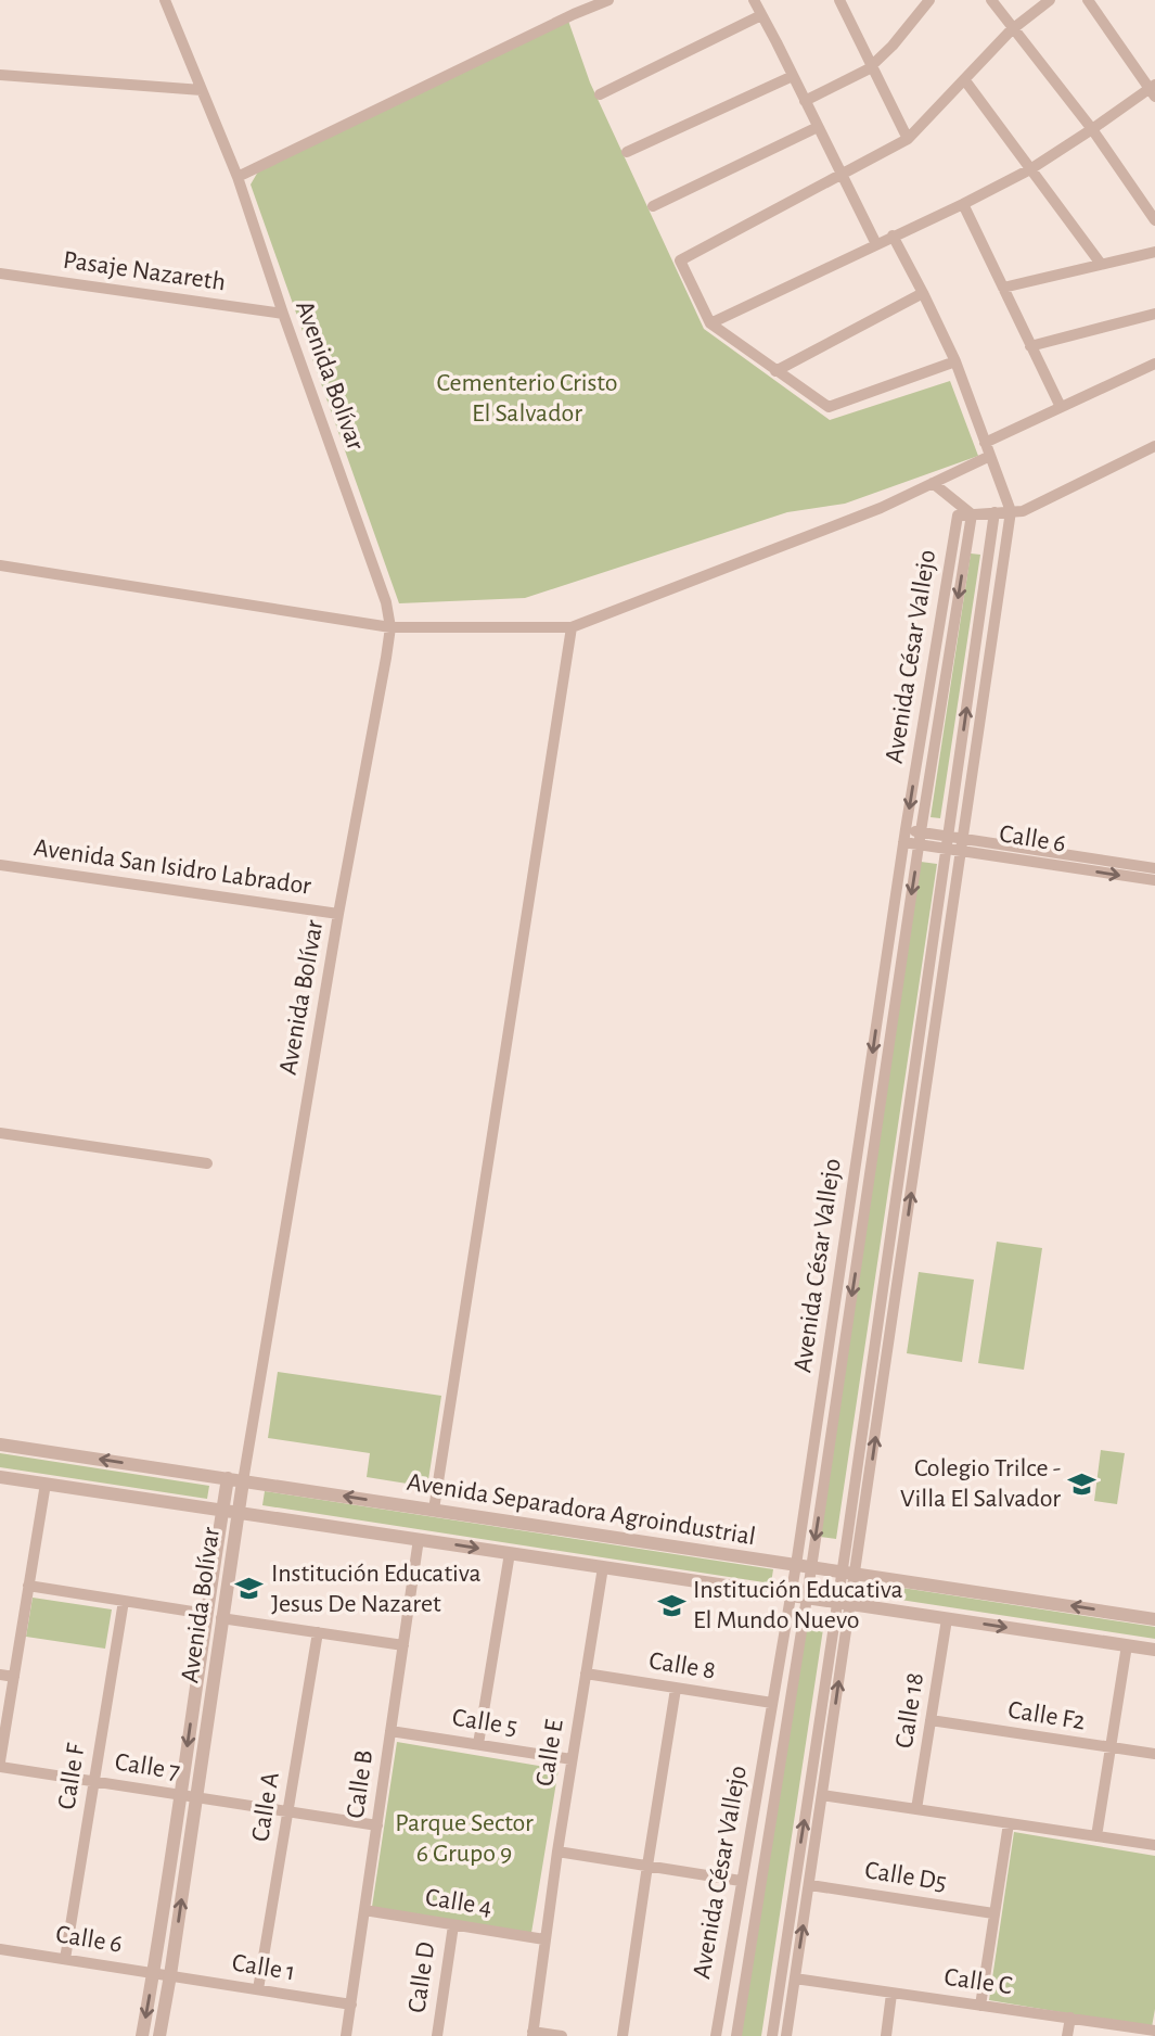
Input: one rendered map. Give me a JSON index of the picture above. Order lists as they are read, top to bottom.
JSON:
{
  "streets": {
    "street": [
      "Pasaje Nazareth",
      "Avenida Bolívar",
      "Avenida César Vallejo",
      "Calle 6",
      "Avenida San Isidro Labrador",
      "Avenida Separadora Agroindustrial",
      "Calle 8",
      "Calle 18",
      "Calle F2",
      "Calle 5",
      "Calle E",
      "Calle 7",
      "Calle F",
      "Calle B",
      "Calle A",
      "Calle D5",
      "Calle 4",
      "Calle 1",
      "Calle D",
      "Calle C"
    ]
  },
  "crossings": [
    ["Pasaje Nazareth", "Avenida Bolívar"],
    ["Avenida Bolívar", "Calle 6"],
    ["Avenida Bolívar", "Avenida San Isidro Labrador"],
    ["Avenida Bolívar", "Avenida Separadora Agroindustrial"],
    ["Avenida Bolívar", "Calle 7"],
    ["Avenida Bolívar", "Calle 1"],
    ["Avenida César Vallejo", "Calle 6"],
    ["Avenida César Vallejo", "Avenida Separadora Agroindustrial"],
    ["Avenida César Vallejo", "Calle 8"],
    ["Calle 6", "Calle F"],
    ["Calle 6", "Calle 1"],
    ["Avenida Separadora Agroindustrial", "Calle 18"],
    ["Avenida Separadora Agroindustrial", "Calle E"],
    ["Avenida Separadora Agroindustrial", "Calle B"],
    ["Calle 8", "Calle E"],
    ["Calle 18", "Calle F2"],
    ["Calle 5", "Calle E"],
    ["Calle 5", "Calle B"],
    ["Calle E", "Calle 4"],
    ["Calle 7", "Calle F"],
    ["Calle 7", "Calle B"],
    ["Calle 7", "Calle A"],
    ["Calle B", "Calle 4"],
    ["Calle B", "Calle 1"],
    ["Calle A", "Calle 1"],
    ["Calle 4", "Calle D"]
  ],
  "parks": ["Cementerio Cristo El Salvador", "Parque Sector 6 Grupo 9"],
  "places": {
    "school or university": ["Colegio Trilce - Villa El Salvador", "Institución Educativa Jesus De Nazaret", "Institución Educativa El Mundo Nuevo"]
  }
}
